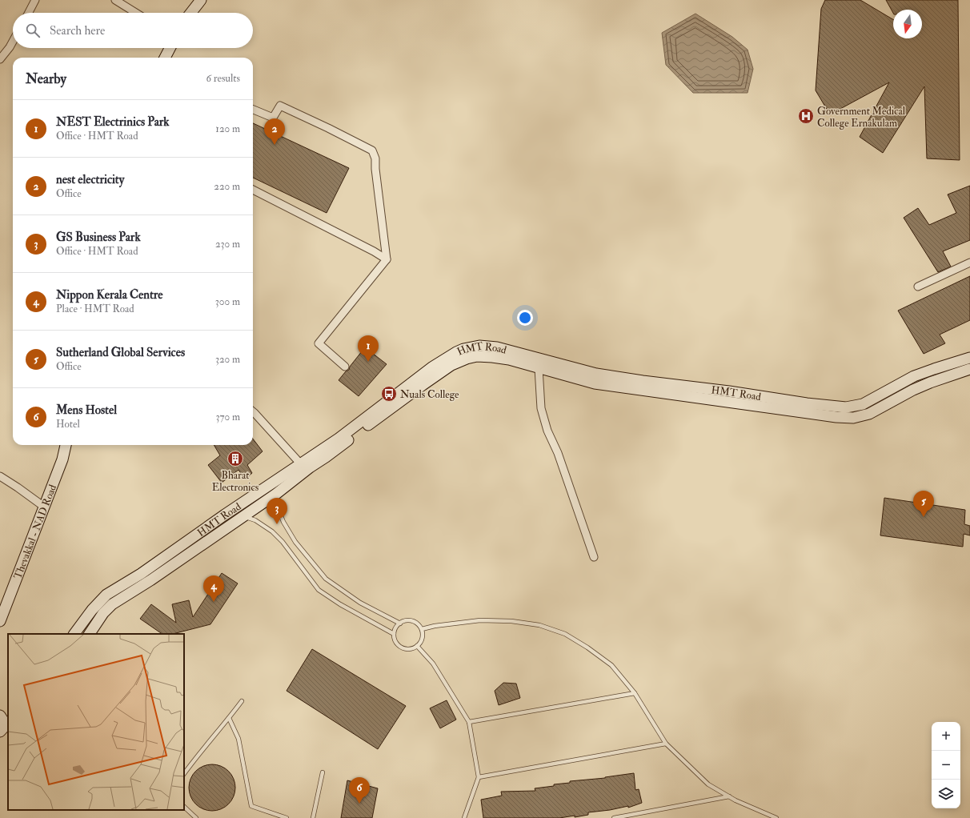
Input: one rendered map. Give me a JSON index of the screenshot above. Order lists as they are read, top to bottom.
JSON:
{
  "streets": {
    "main road": ["HMT Road", "Thevakkal - NAD Road"]
  },
  "places": {
    "hospital": ["Government Medical College Ernakulam"],
    "bus stop": ["Nuals College"],
    "building": ["Bharat Electronics"]
  },
  "north": "bottom",
  "page": {
    "search": "Search here",
    "heading": ["Nearby", "6 results"],
    "list": [
      {
        "mark": "1",
        "name": "NEST Electrinics Park",
        "note": "Office · HMT Road",
        "value": "120 m"
      },
      {
        "mark": "2",
        "name": "nest electricity",
        "note": "Office",
        "value": "220 m"
      },
      {
        "mark": "3",
        "name": "GS Business Park",
        "note": "Office · HMT Road",
        "value": "230 m"
      },
      {
        "mark": "4",
        "name": "Nippon Kerala Centre",
        "note": "Place · HMT Road",
        "value": "300 m"
      },
      {
        "mark": "5",
        "name": "Sutherland Global Services",
        "note": "Office",
        "value": "320 m"
      },
      {
        "mark": "6",
        "name": "Mens Hostel",
        "note": "Hotel",
        "value": "370 m"
      }
    ],
    "pins": [
      "2",
      "1",
      "5",
      "3",
      "4",
      "6"
    ],
    "map_buttons": ["+", "−"]
  }
}
